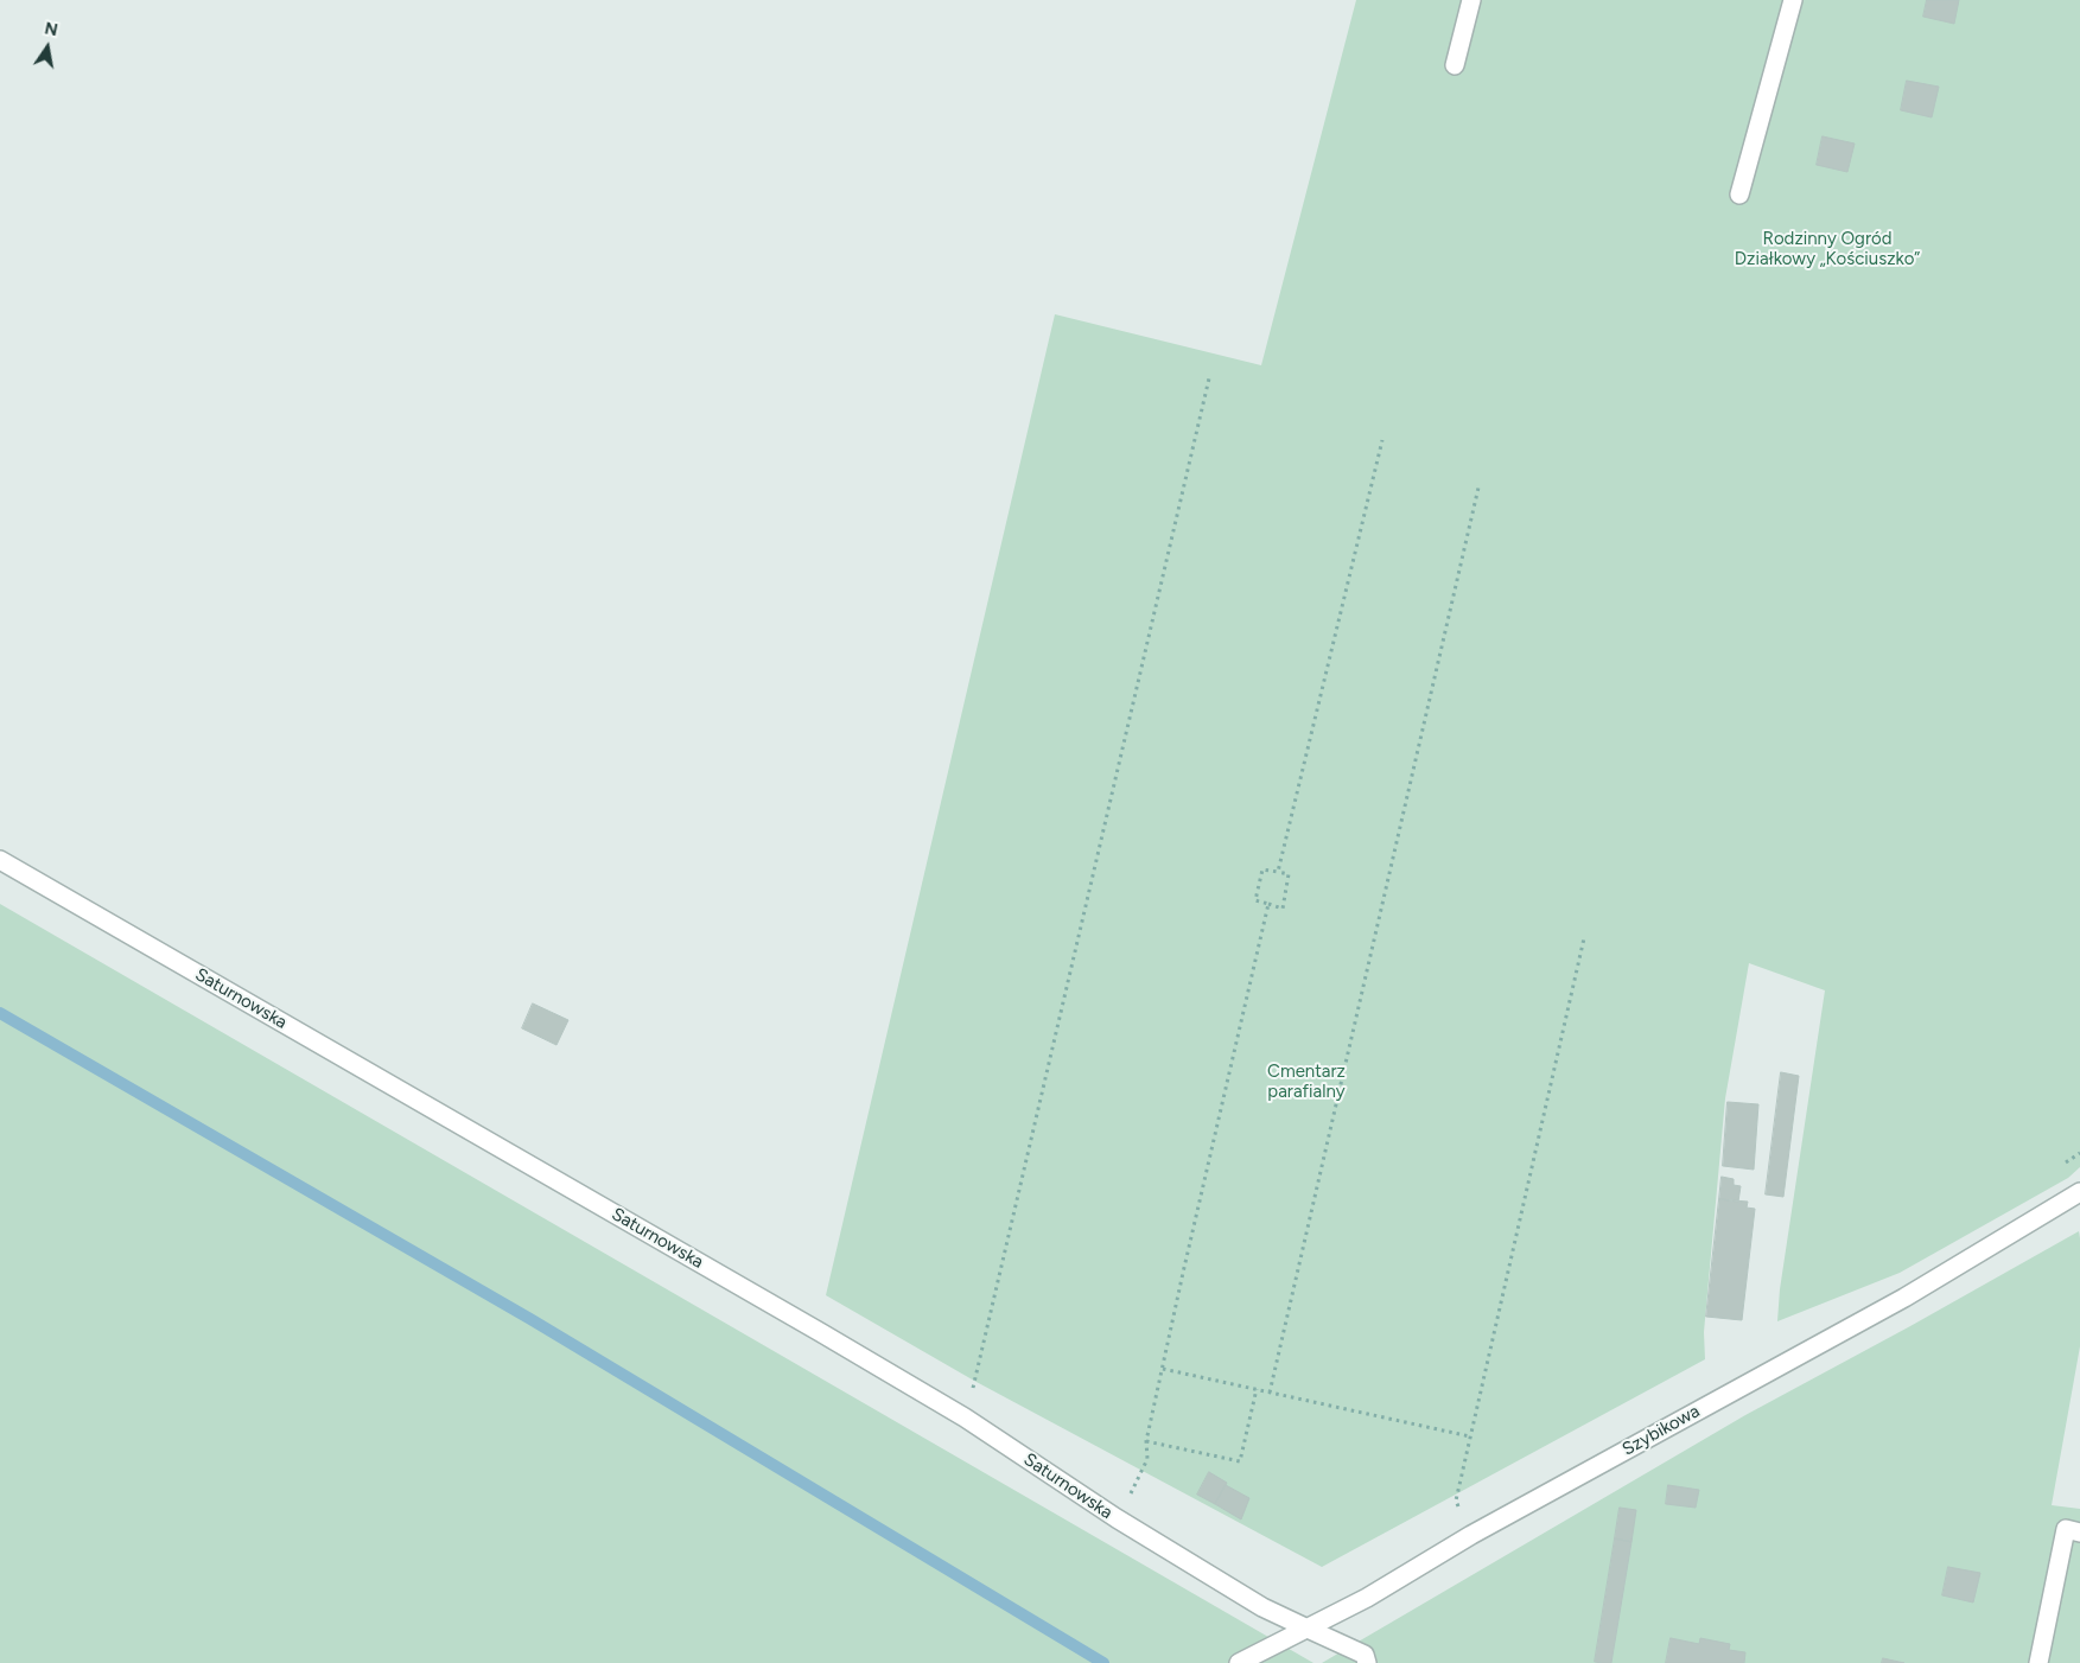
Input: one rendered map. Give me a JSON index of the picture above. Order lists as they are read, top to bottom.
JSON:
{
  "streets": {
    "street": ["Saturnowska", "Szybikowa"]
  },
  "crossings": [
    ["Saturnowska", "Szybikowa"]
  ],
  "parks": ["Rodzinny Ogród Działkowy „Kościuszko”", "Cmentarz parafialny"],
  "north": "top"
}
